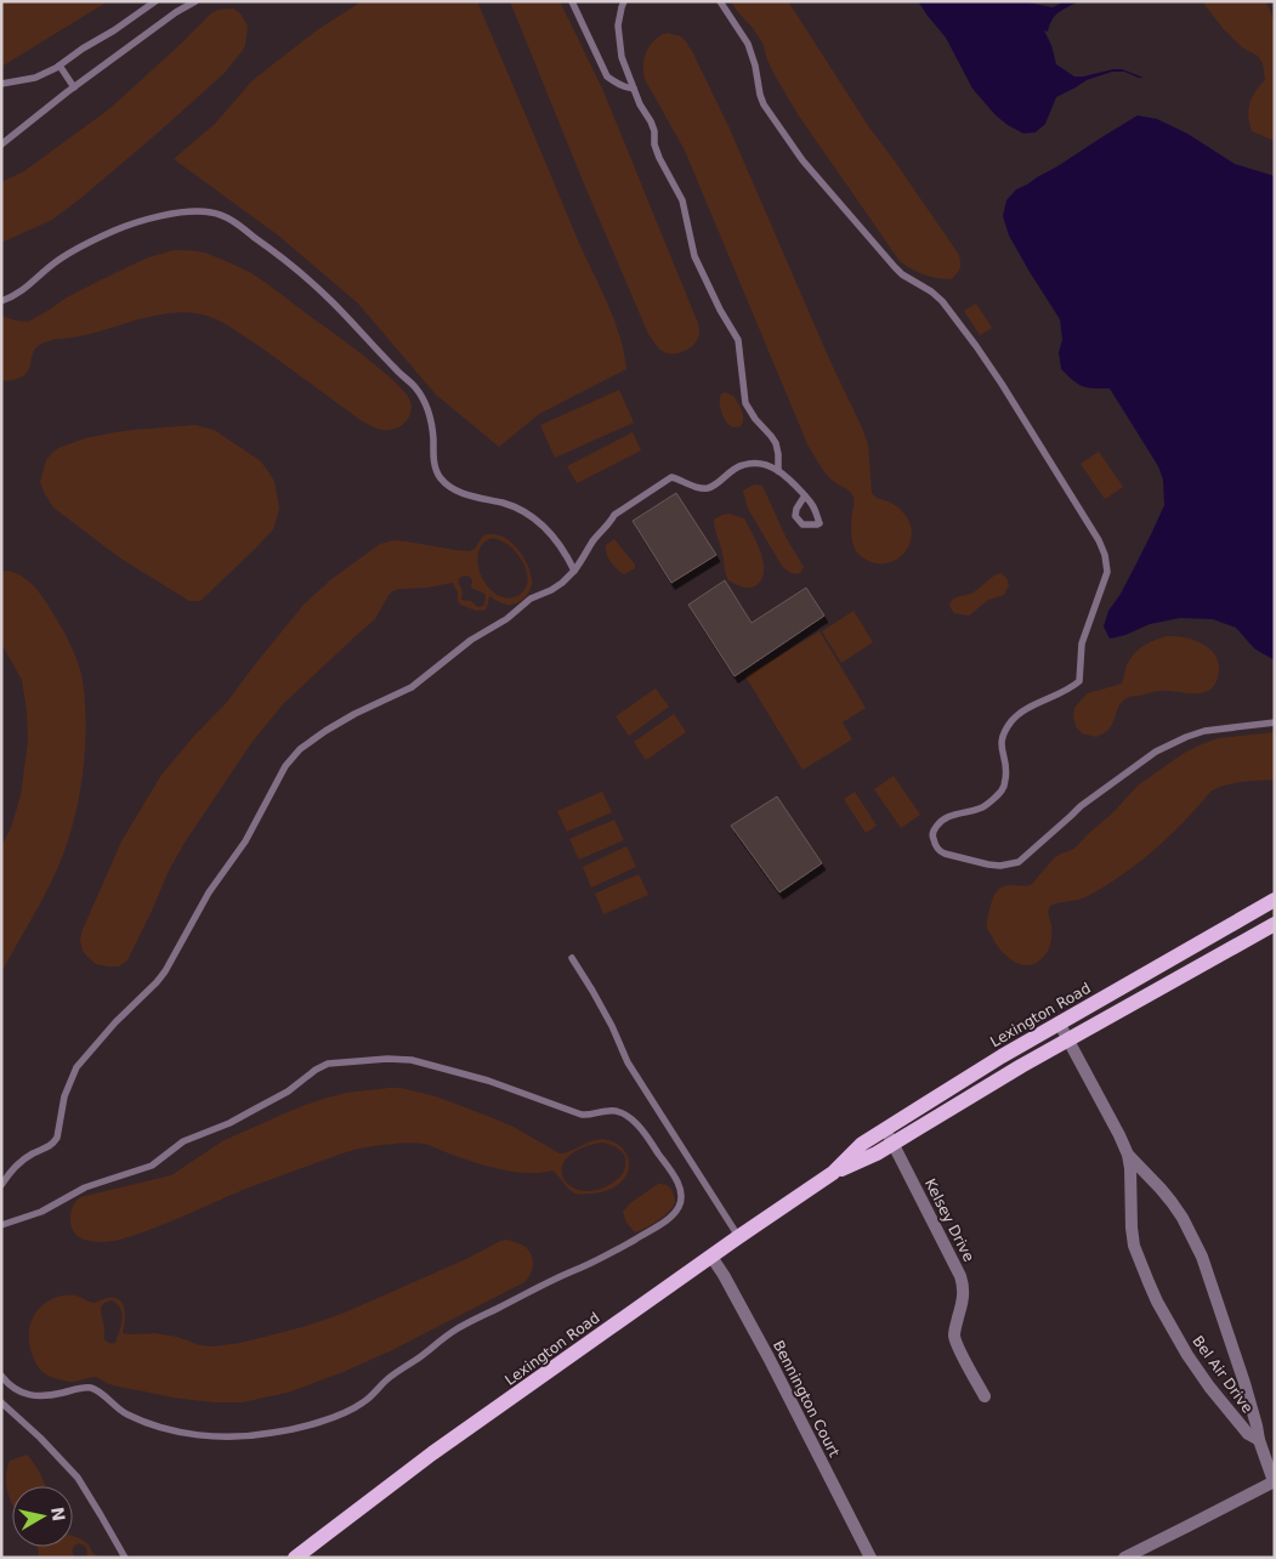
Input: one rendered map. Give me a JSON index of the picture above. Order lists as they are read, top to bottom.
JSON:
{
  "streets": {
    "main road": ["Lexington Road"],
    "street": ["Kelsey Drive", "Bel Air Drive", "Bennington Court"]
  },
  "crossings": [
    ["Lexington Road", "Kelsey Drive"],
    ["Lexington Road", "Bel Air Drive"],
    ["Lexington Road", "Bennington Court"]
  ],
  "north": "right"
}
